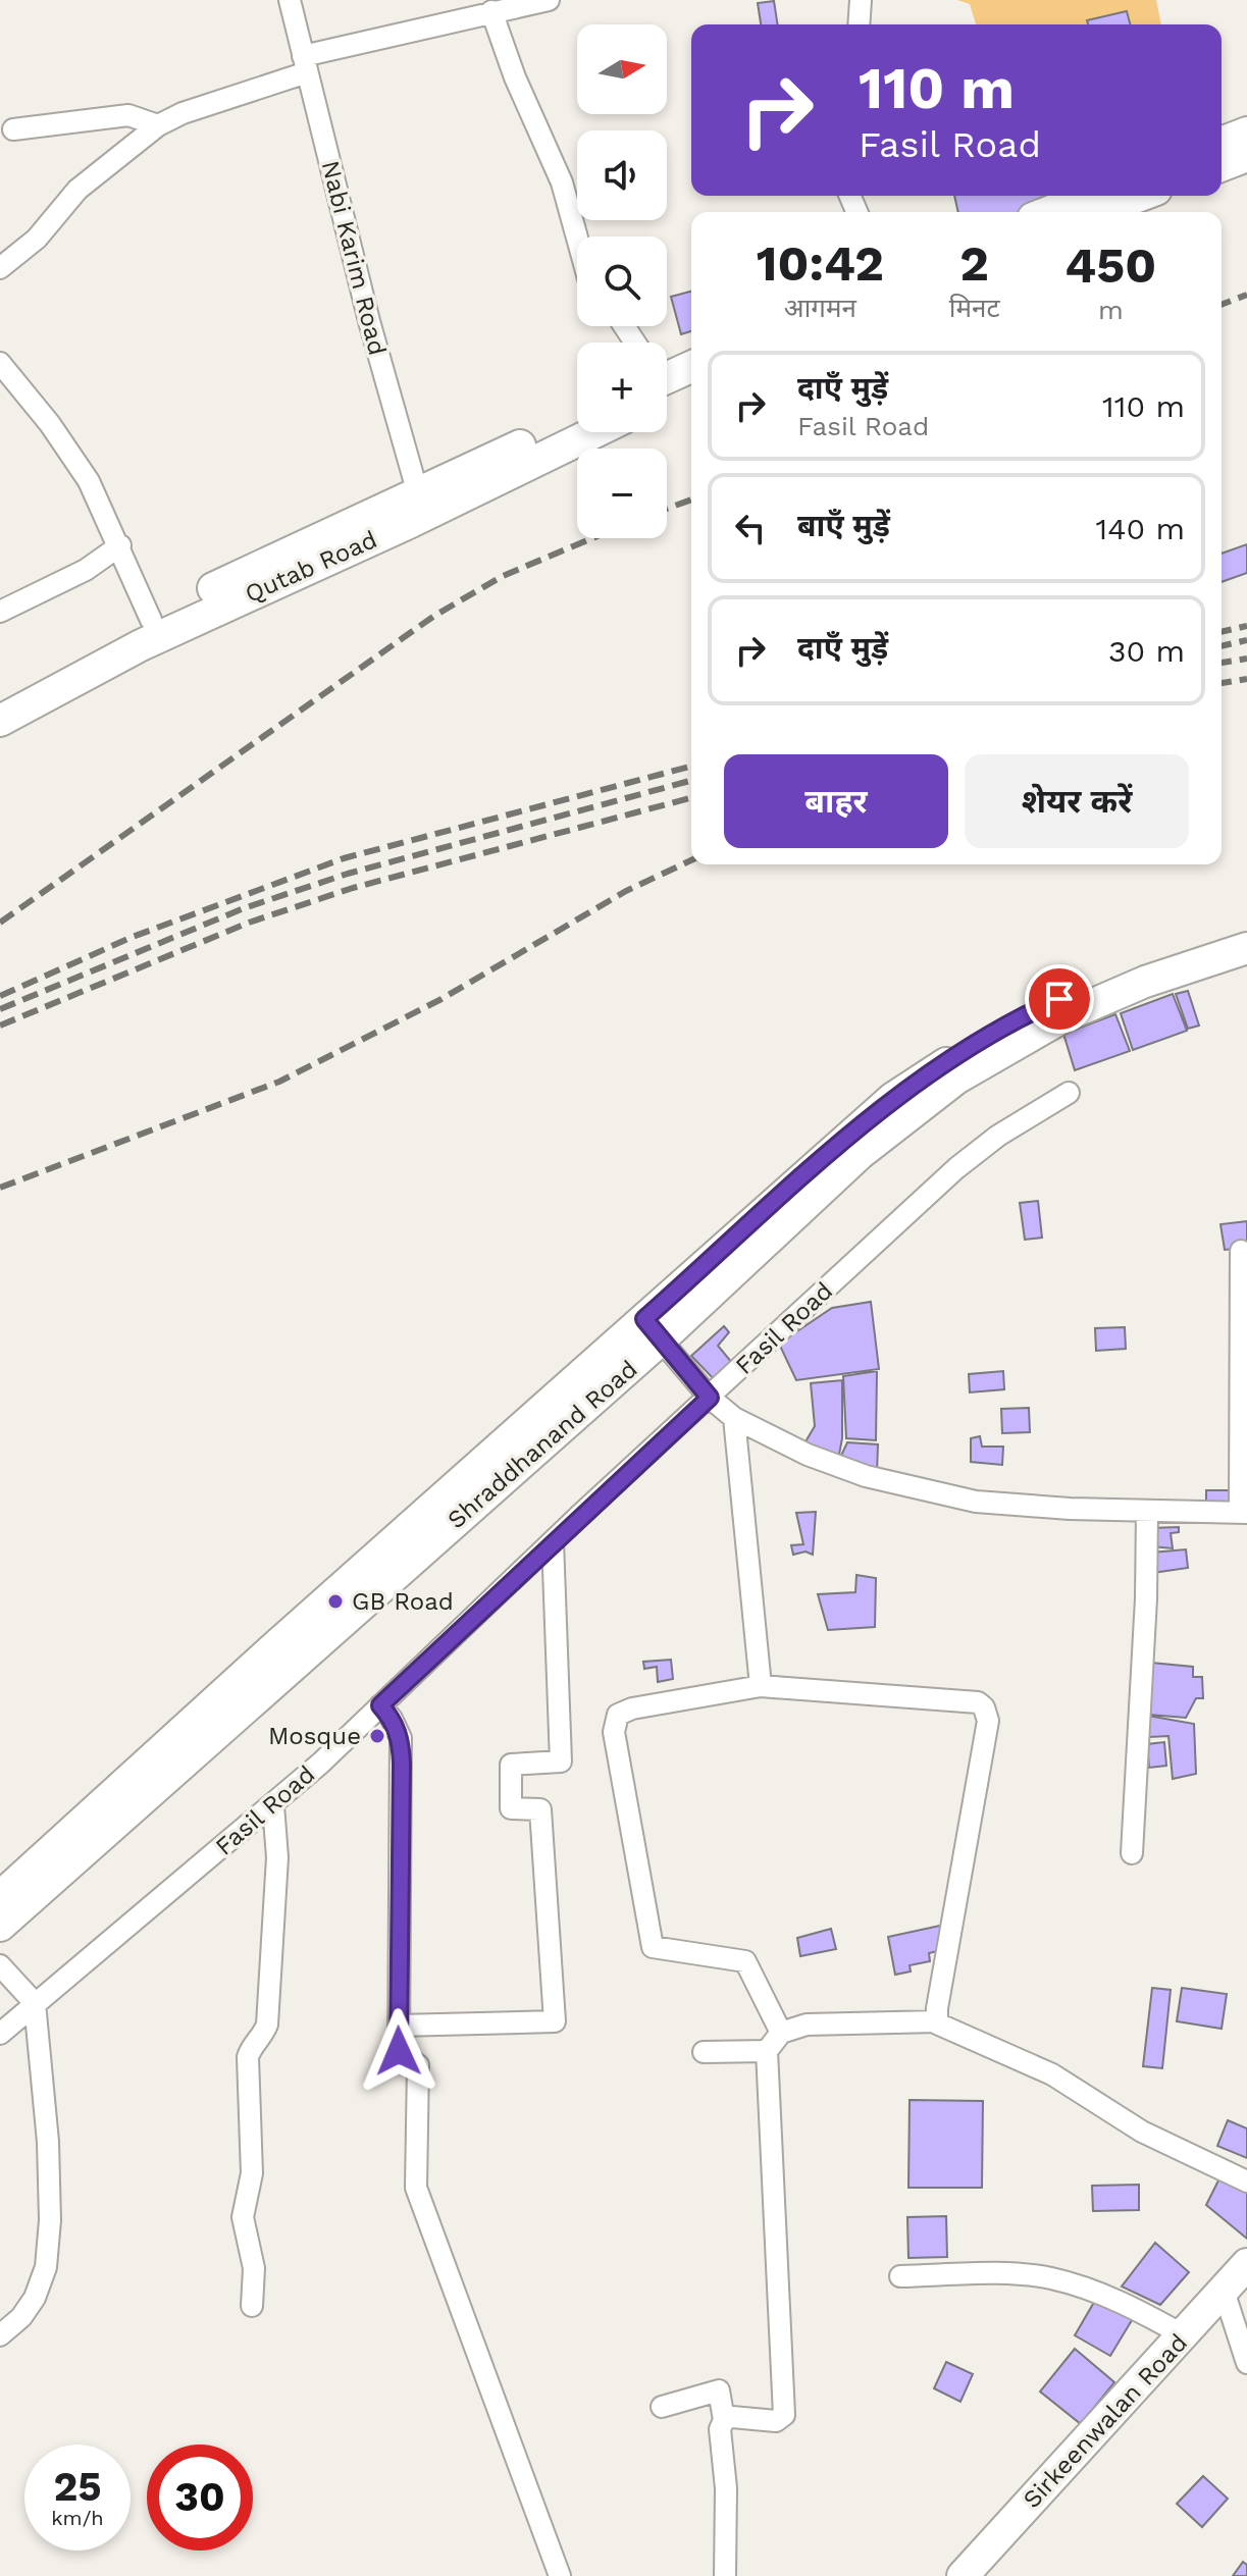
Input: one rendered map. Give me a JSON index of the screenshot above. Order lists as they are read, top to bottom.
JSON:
{
  "streets": {
    "street": [
      "Nabi Karim Road",
      "Qutab Road",
      "Fasil Road",
      "Shraddhanand Road",
      "Sirkeenwalan Road"
    ]
  },
  "crossings": [
    ["Nabi Karim Road", "Qutab Road"]
  ],
  "places": ["GB Road", "Mosque"],
  "north": "right",
  "page": {
    "map_buttons": ["+", "−"],
    "turn": ["110 m", "Fasil Road"],
    "eta": [
      "10:42",
      "आगमन",
      "2",
      "मिनट",
      "450",
      "m"
    ],
    "list": [
      {
        "name": "दाएँ मुड़ें",
        "note": "Fasil Road",
        "value": "110 m"
      },
      {
        "name": "बाएँ मुड़ें",
        "value": "140 m"
      },
      {
        "name": "दाएँ मुड़ें",
        "value": "30 m"
      }
    ],
    "buttons": ["बाहर", "शेयर करें"],
    "speed": "25 km/h",
    "limit": "30"
  }
}
